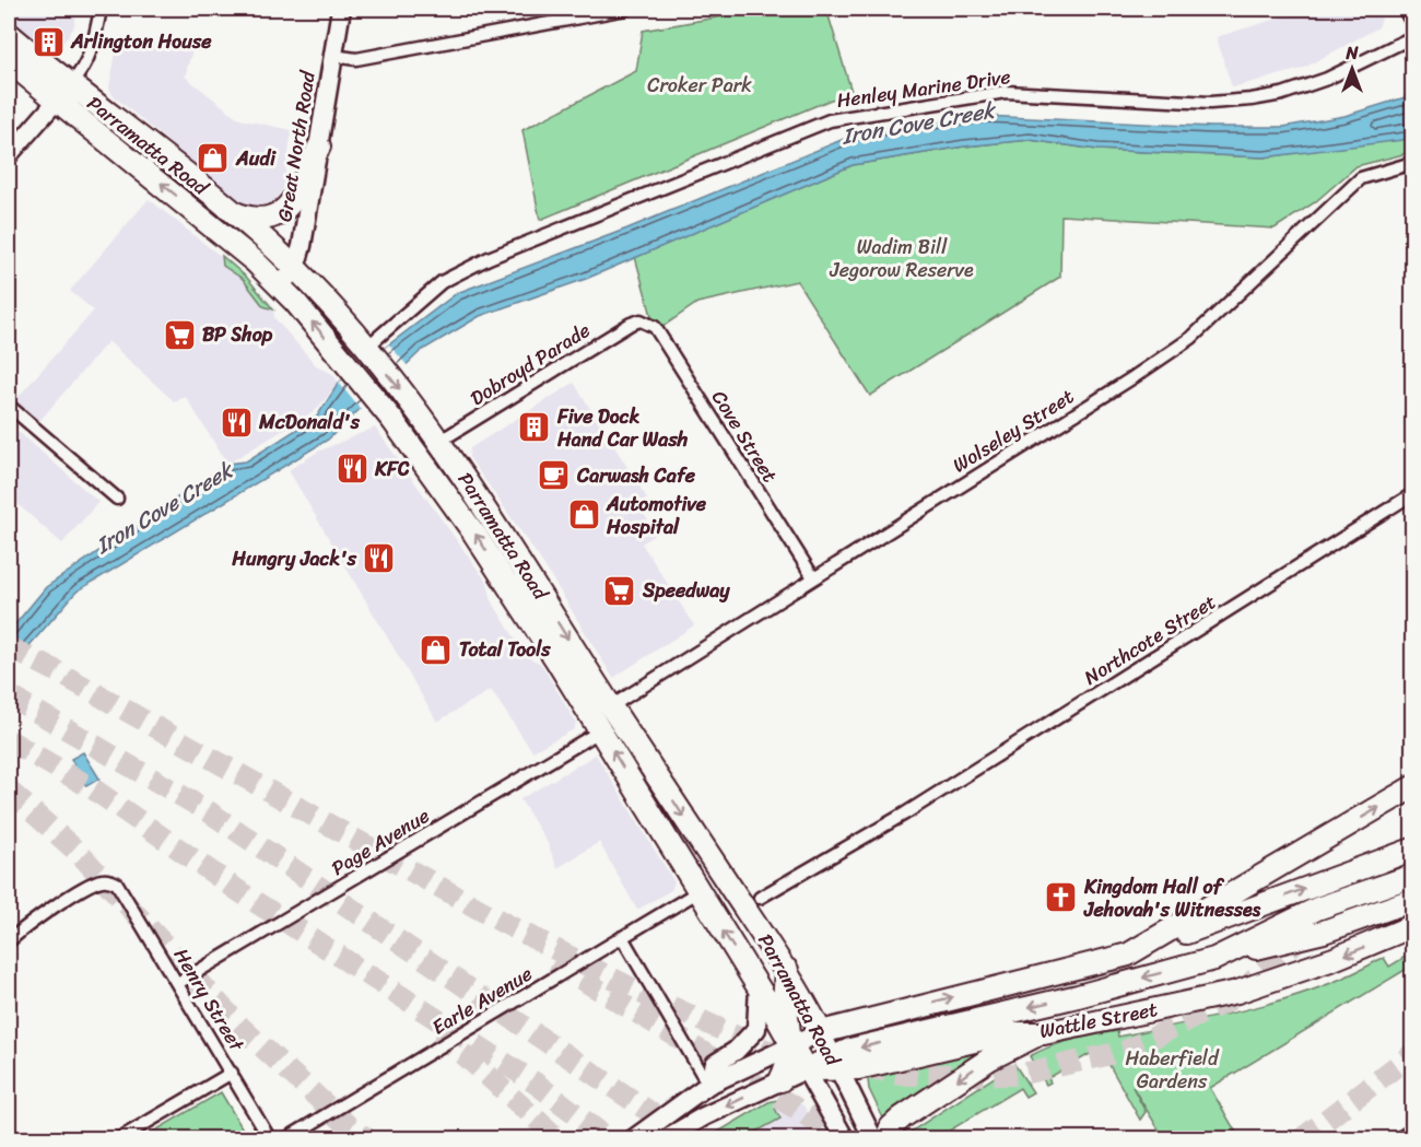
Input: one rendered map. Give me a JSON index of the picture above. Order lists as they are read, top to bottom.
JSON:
{
  "streets": {
    "highway": ["Parramatta Road", "Wattle Street"],
    "main road": ["Great North Road"],
    "street": [
      "Henley Marine Drive",
      "Dobroyd Parade",
      "Wolseley Street",
      "Cove Street",
      "Northcote Street",
      "Page Avenue",
      "Henry Street",
      "Earle Avenue"
    ]
  },
  "crossings": [
    ["Henley Marine Drive", "Parramatta Road"],
    ["Parramatta Road", "Great North Road"],
    ["Parramatta Road", "Dobroyd Parade"],
    ["Parramatta Road", "Wolseley Street"],
    ["Parramatta Road", "Page Avenue"],
    ["Parramatta Road", "Earle Avenue"],
    ["Parramatta Road", "Wattle Street"],
    ["Dobroyd Parade", "Cove Street"],
    ["Wolseley Street", "Cove Street"],
    ["Page Avenue", "Henry Street"]
  ],
  "water": ["Iron Cove Creek"],
  "parks": ["Croker Park", "Wadim Bill Jegorow Reserve", "Haberfield Gardens"],
  "places": {
    "building": ["Arlington House", "Five Dock Hand Car Wash"],
    "shop": ["Audi", "Automotive Hospital", "Total Tools"],
    "supermarket": ["BP Shop", "Speedway"],
    "restaurant": ["McDonald's", "KFC", "Hungry Jack's"],
    "cafe": ["Carwash Cafe"],
    "church": ["Kingdom Hall of Jehovah's Witnesses"]
  },
  "north": "top"
}
